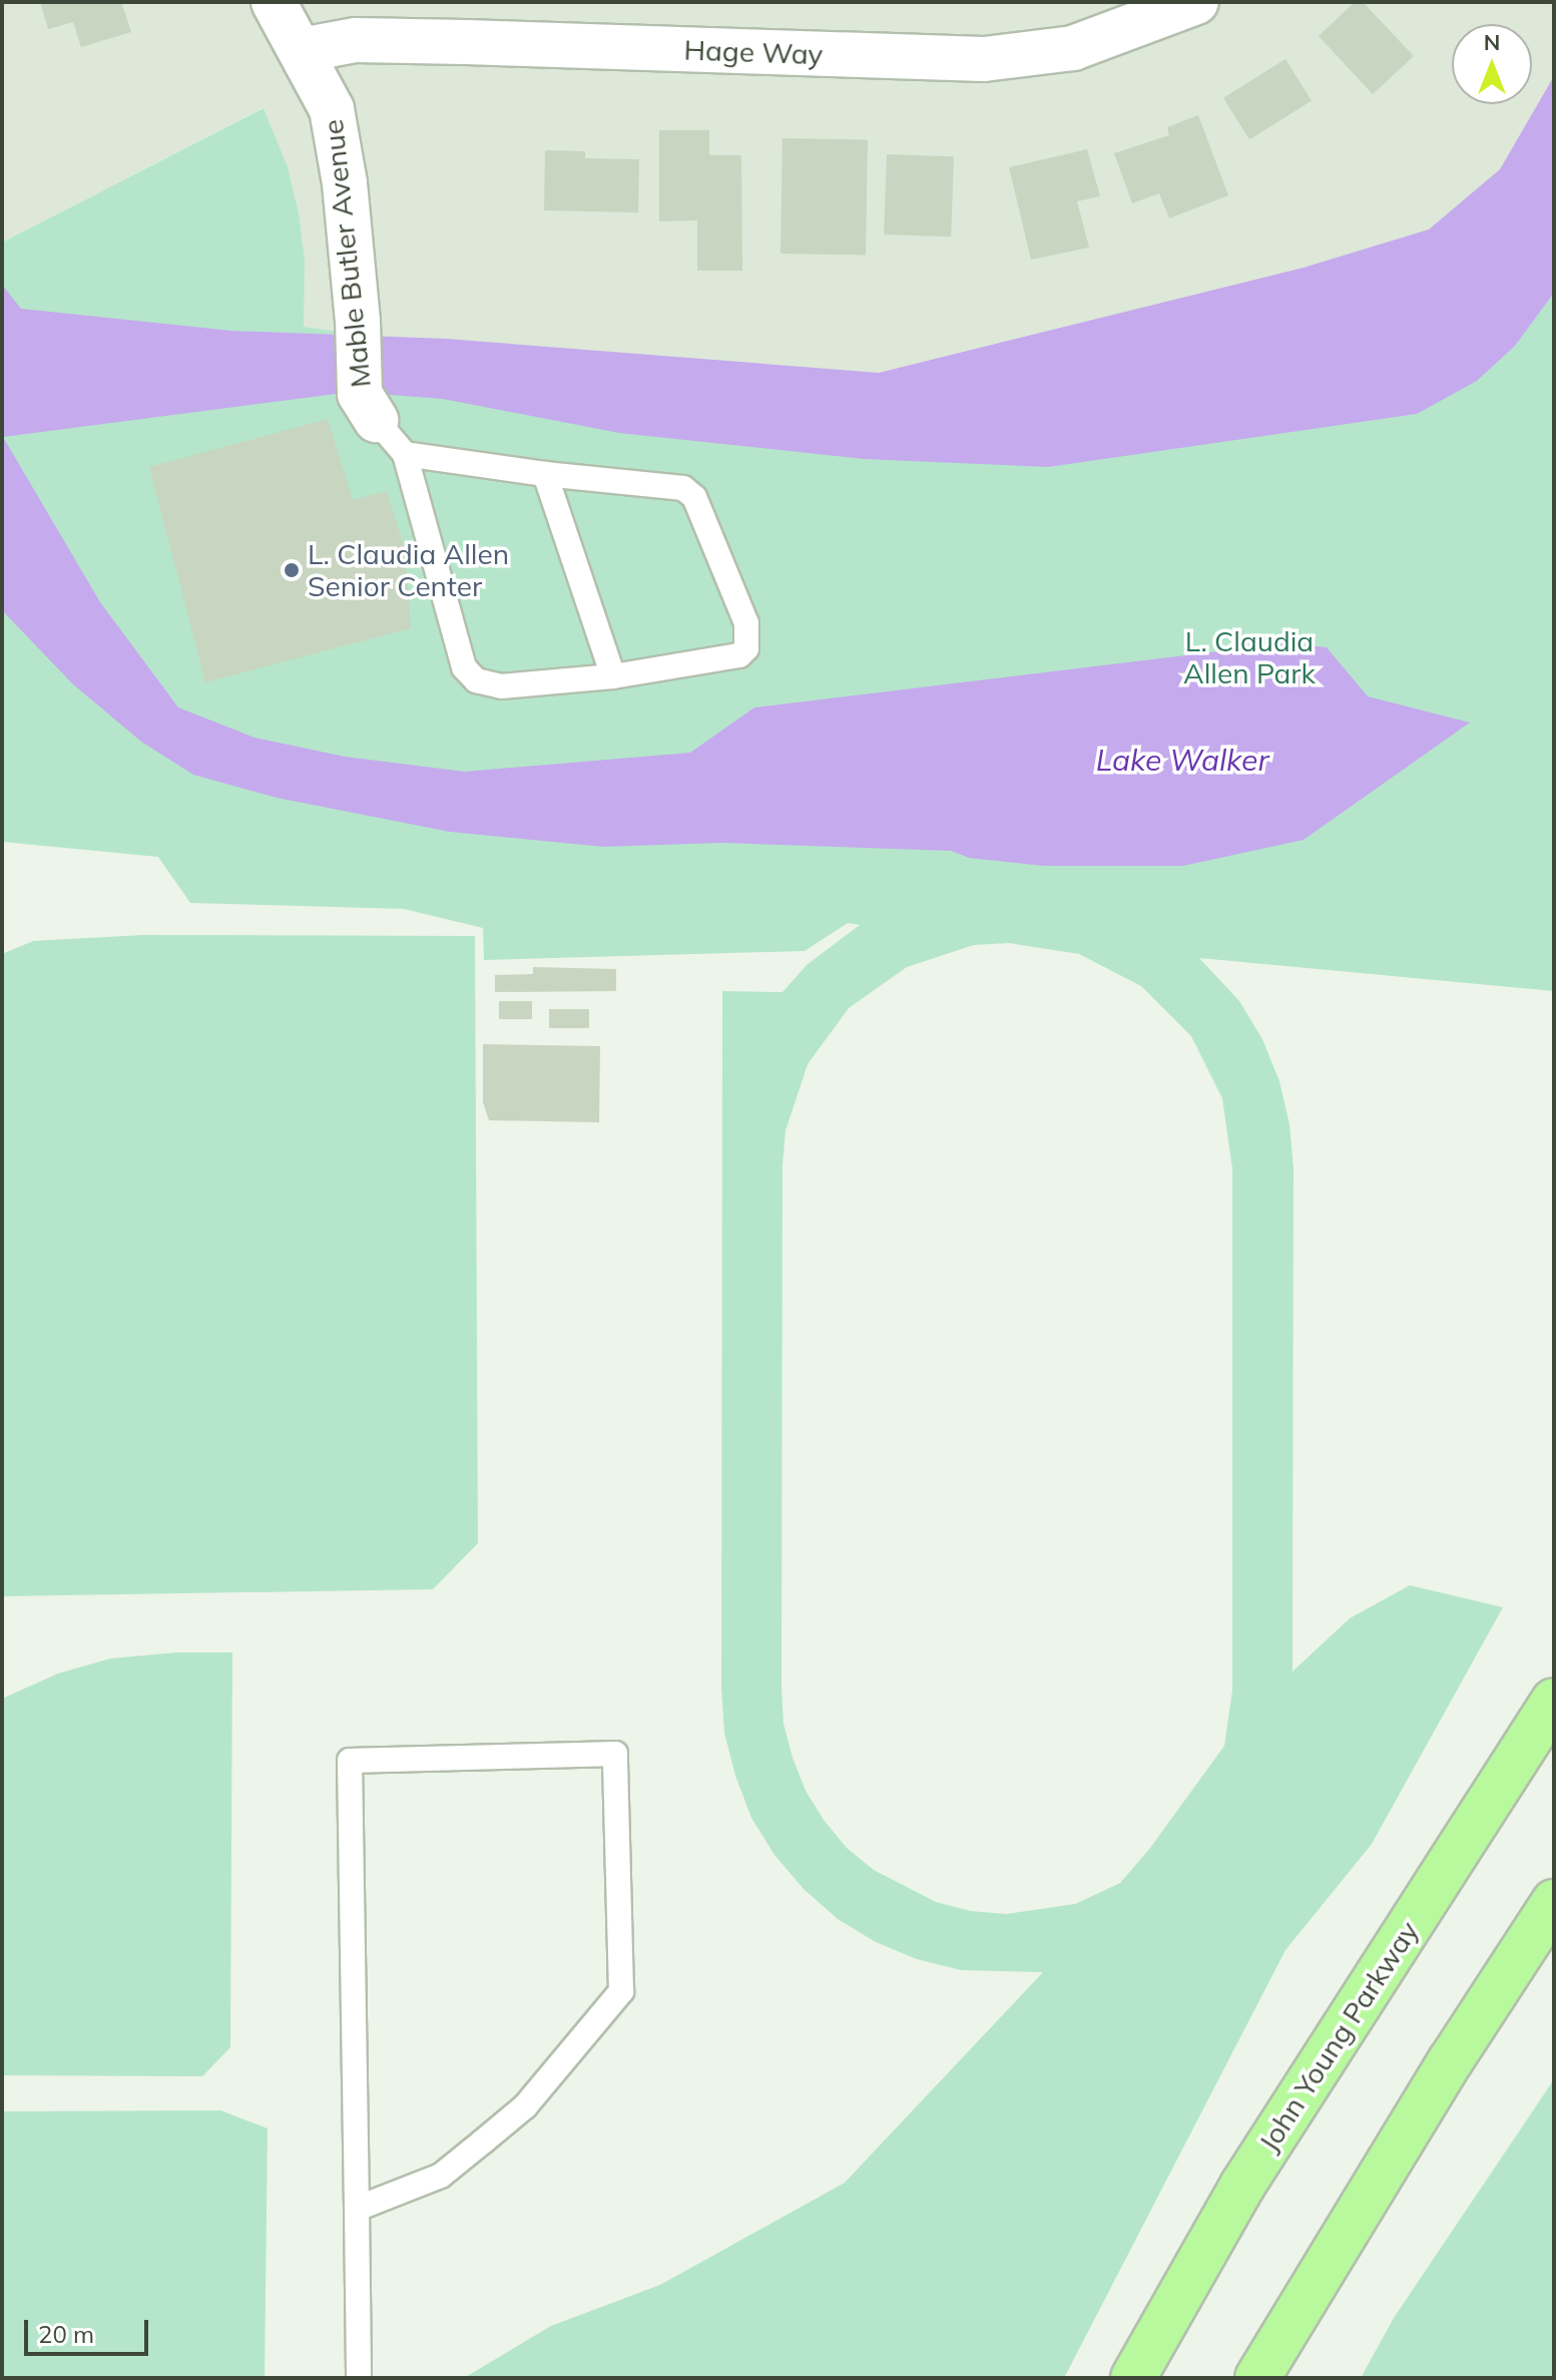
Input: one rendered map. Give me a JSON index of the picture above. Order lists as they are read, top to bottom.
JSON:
{
  "streets": {
    "main road": ["John Young Parkway"],
    "street": ["Hage Way", "Mable Butler Avenue"]
  },
  "crossings": [
    ["Hage Way", "Mable Butler Avenue"]
  ],
  "water": ["Lake Walker"],
  "parks": ["L. Claudia Allen Park"],
  "places": ["L. Claudia Allen Senior Center"],
  "scale_bar": "20 m",
  "north": "top"
}
